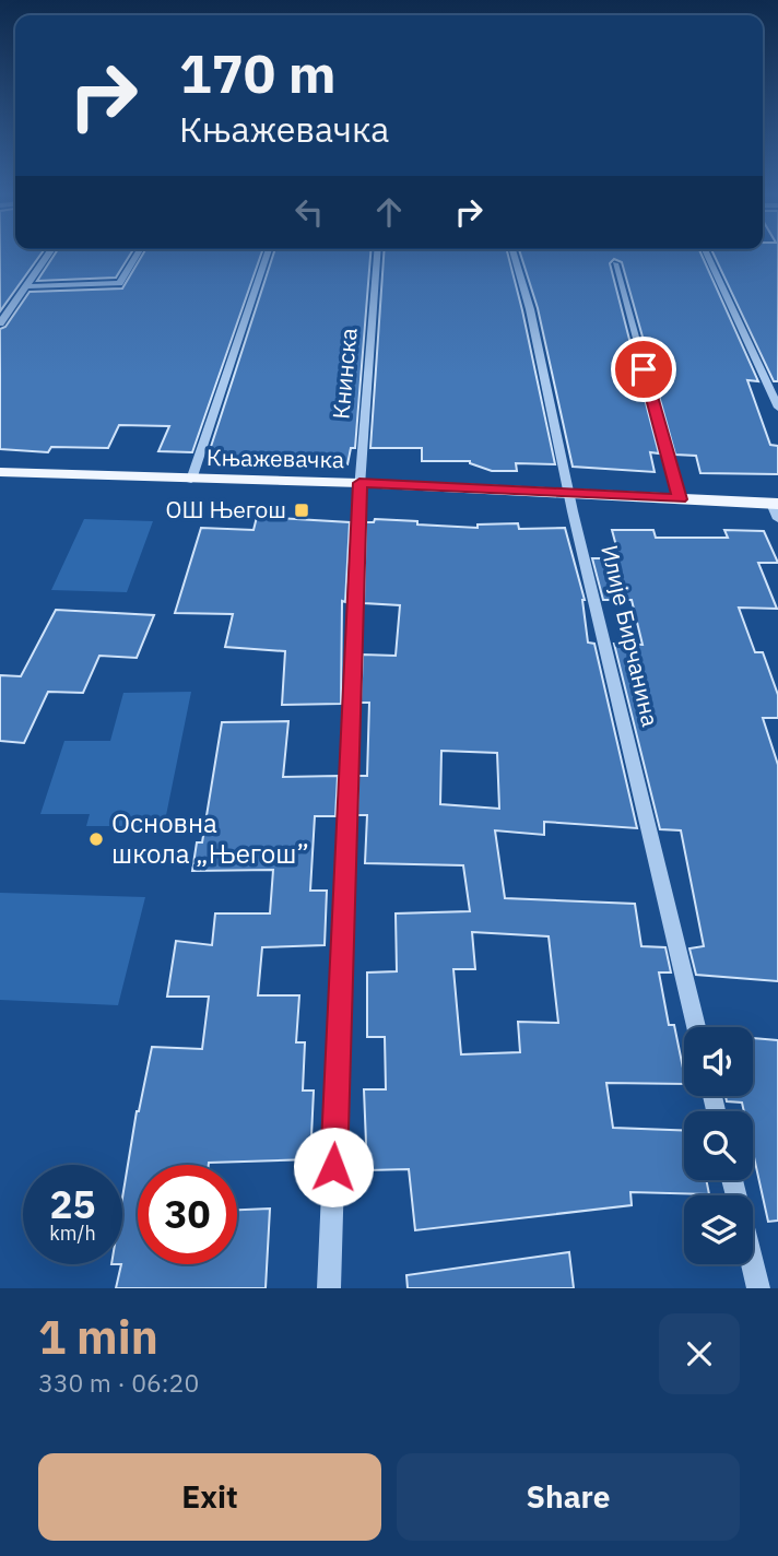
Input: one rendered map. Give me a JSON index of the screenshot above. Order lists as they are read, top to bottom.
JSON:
{
  "streets": {
    "main road": ["Књажевачка"],
    "street": ["Книнска", "Илије Бирчанина"]
  },
  "crossings": [
    ["Книнска", "Књажевачка"],
    ["Књажевачка", "Илије Бирчанина"]
  ],
  "places": {
    "transit": ["ОШ Његош"],
    "other": ["Основна школа „Његош”"]
  },
  "page": {
    "turn": ["170 m", "Књажевачка"],
    "speed": "25 km/h",
    "limit": "30",
    "heading": ["1 min", "330 m · 06:20"],
    "buttons": ["Exit", "Share"]
  }
}
